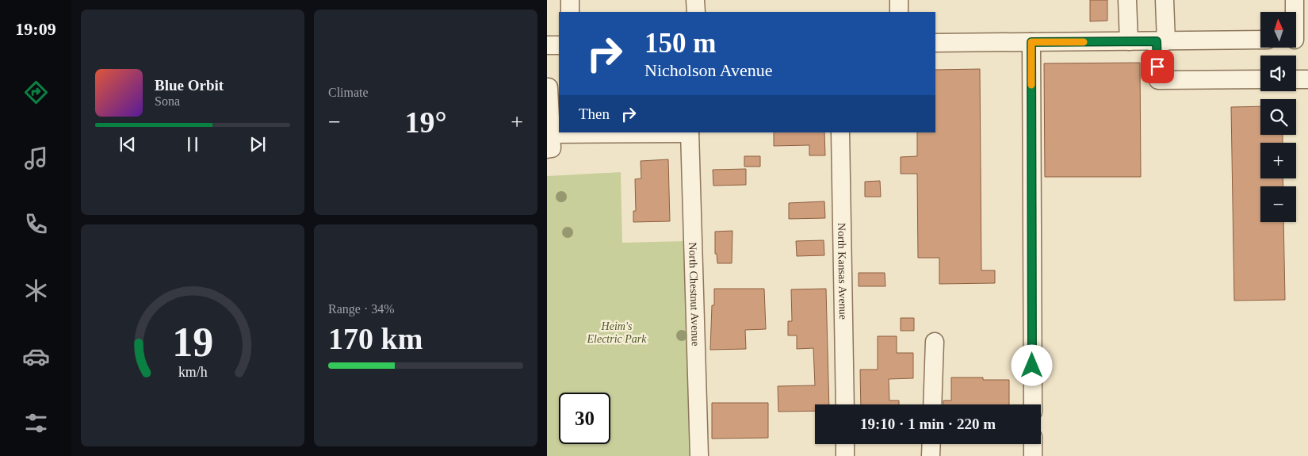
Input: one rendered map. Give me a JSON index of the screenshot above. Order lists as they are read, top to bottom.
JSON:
{
  "streets": {
    "street": ["North Kansas Avenue", "North Chestnut Avenue"]
  },
  "parks": ["Heim's Electric Park"],
  "north": "top",
  "page": {
    "tabs": "19:09",
    "tile": [
      "Climate",
      ["Range · 34%", "170 km"]
    ],
    "map_buttons": ["+", "−"],
    "turn": ["150 m", "Nicholson Avenue"],
    "song": ["Blue Orbit", "Sona"],
    "then": "Then",
    "heat": ["−", "19°", "+"],
    "limit": "30",
    "trip": "19:10 · 1 min · 220 m",
    "gauge": ["19", "km/h"]
  }
}
